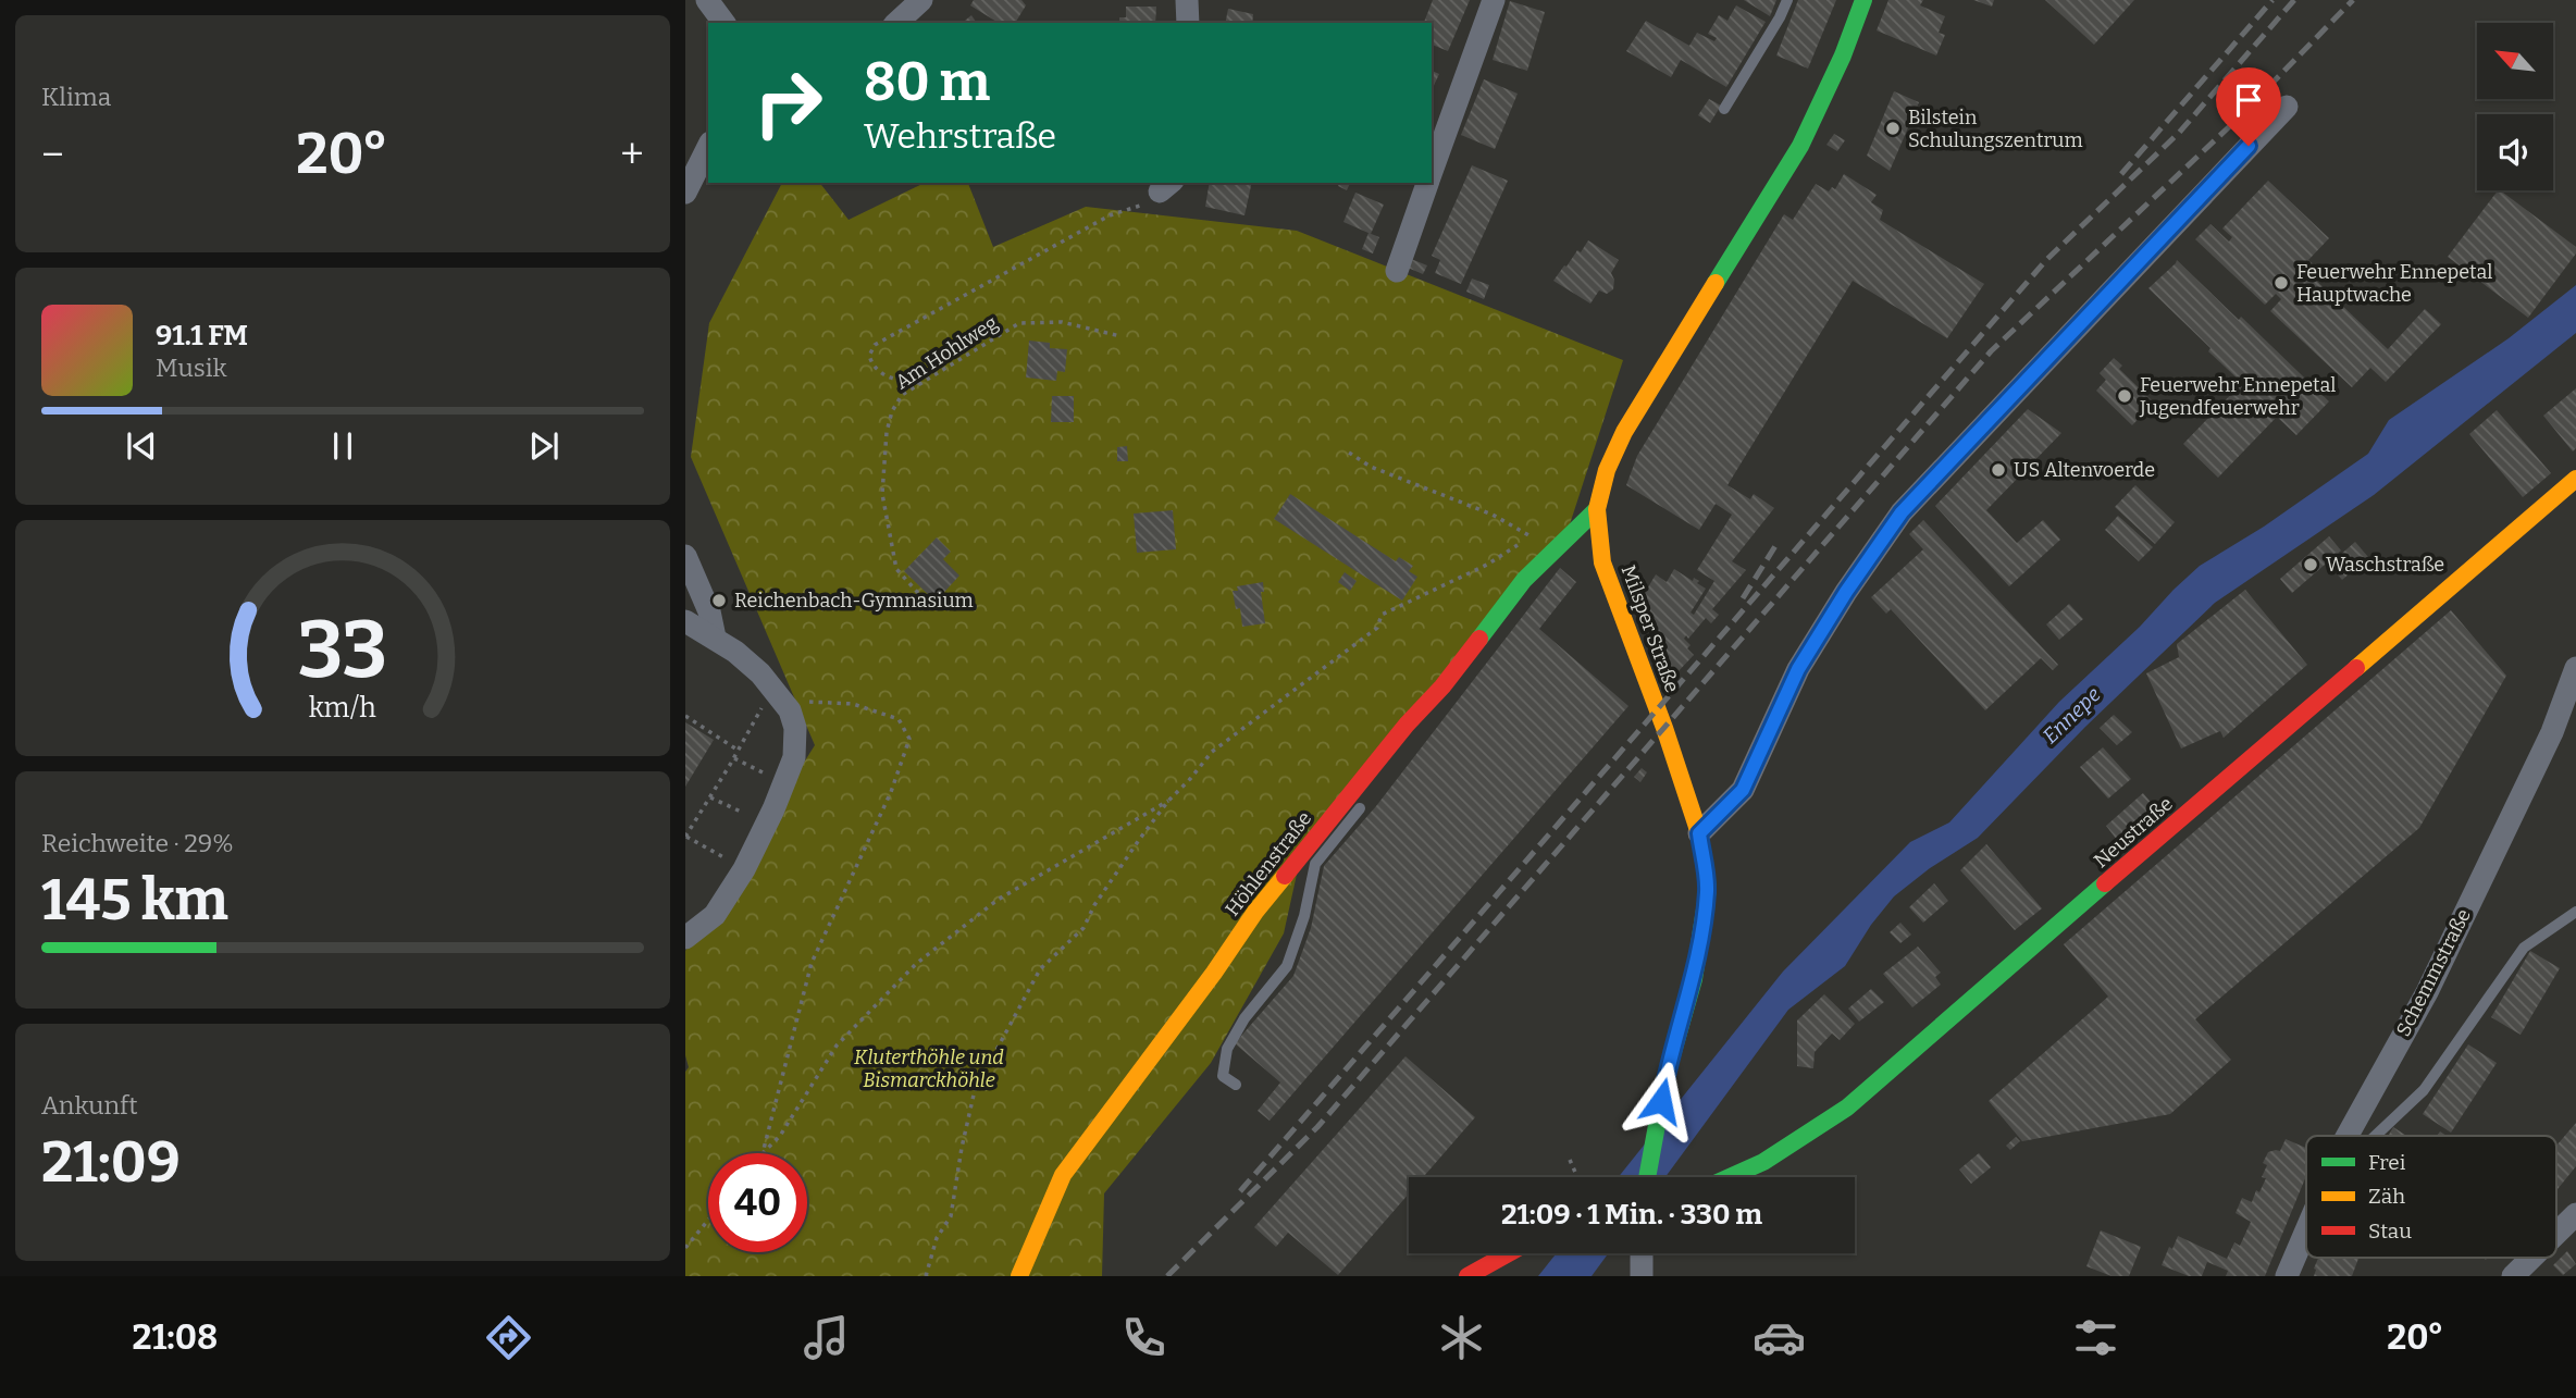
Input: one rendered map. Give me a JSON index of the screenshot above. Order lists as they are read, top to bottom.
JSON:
{
  "streets": {
    "street": [
      "Milsper Straße",
      "Neustraße",
      "Höhlenstraße",
      "Schemmstraße"
    ],
    "path": ["Am Hohlweg"]
  },
  "crossings": [
    ["Milsper Straße", "Höhlenstraße"]
  ],
  "water": ["Ennepe"],
  "parks": ["Kluterthöhle und Bismarckhöhle"],
  "places": [
    "Bilstein Schulungszentrum",
    "Feuerwehr Ennepetal Hauptwache",
    "Feuerwehr Ennepetal Jugendfeuerwehr",
    "US Altenvoerde",
    "Waschstraße",
    "Reichenbach-Gymnasium"
  ],
  "legend": ["Frei", "Zäh", "Stau"],
  "north": "top left",
  "page": {
    "tile": [
      "Klima",
      ["Reichweite · 29%", "145 km"],
      ["Ankunft", "21:09"]
    ],
    "turn": ["80 m", "Wehrstraße"],
    "heat": ["−", "20°", "+"],
    "song": ["91.1 FM", "Musik"],
    "limit": "40",
    "trip": "21:09 · 1 Min. · 330 m",
    "tabs": ["21:08", "20°"],
    "gauge": ["33", "km/h"]
  }
}
